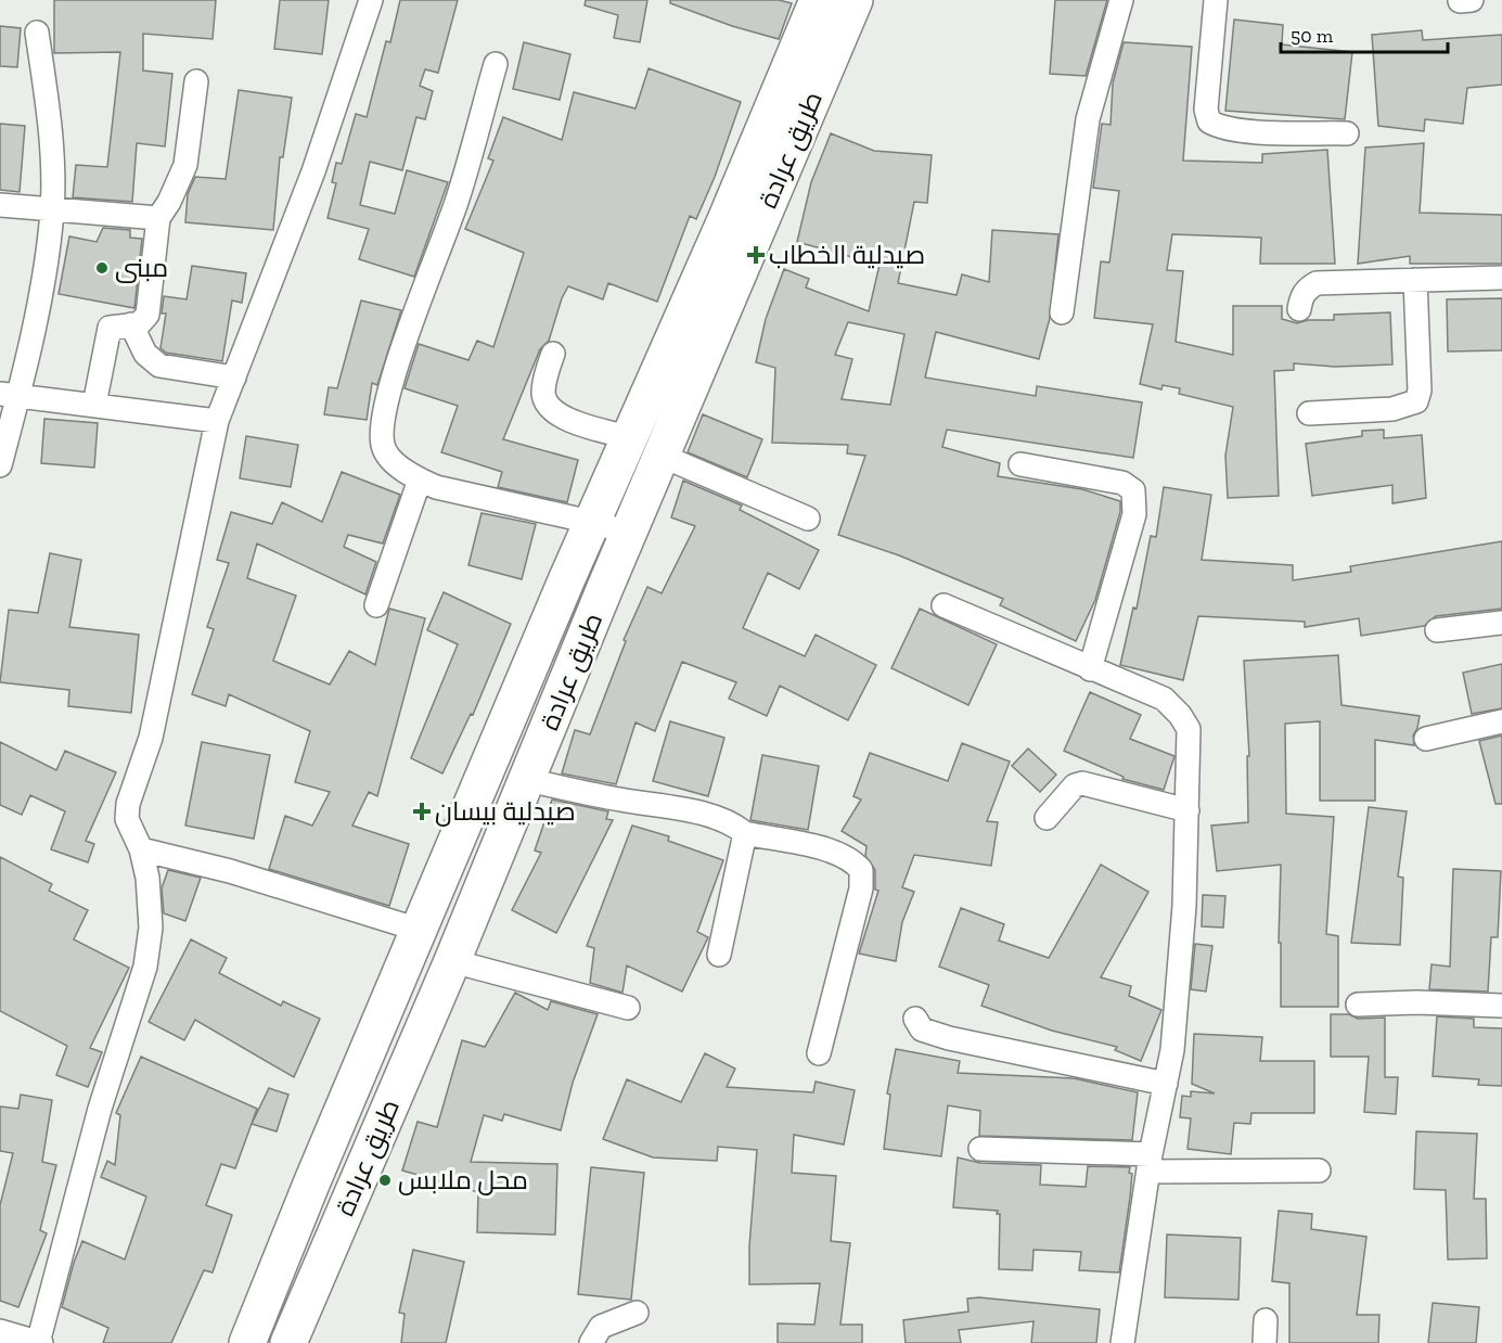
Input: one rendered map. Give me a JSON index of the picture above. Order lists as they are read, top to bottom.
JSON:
{
  "streets": {
    "main road": ["طريق عرادة"]
  },
  "places": {
    "health": ["صيدلية الخطاب", "صيدلية بيسان"],
    "other": ["مبنى", "محل ملابس"]
  },
  "scale_bar": "50 m"
}
